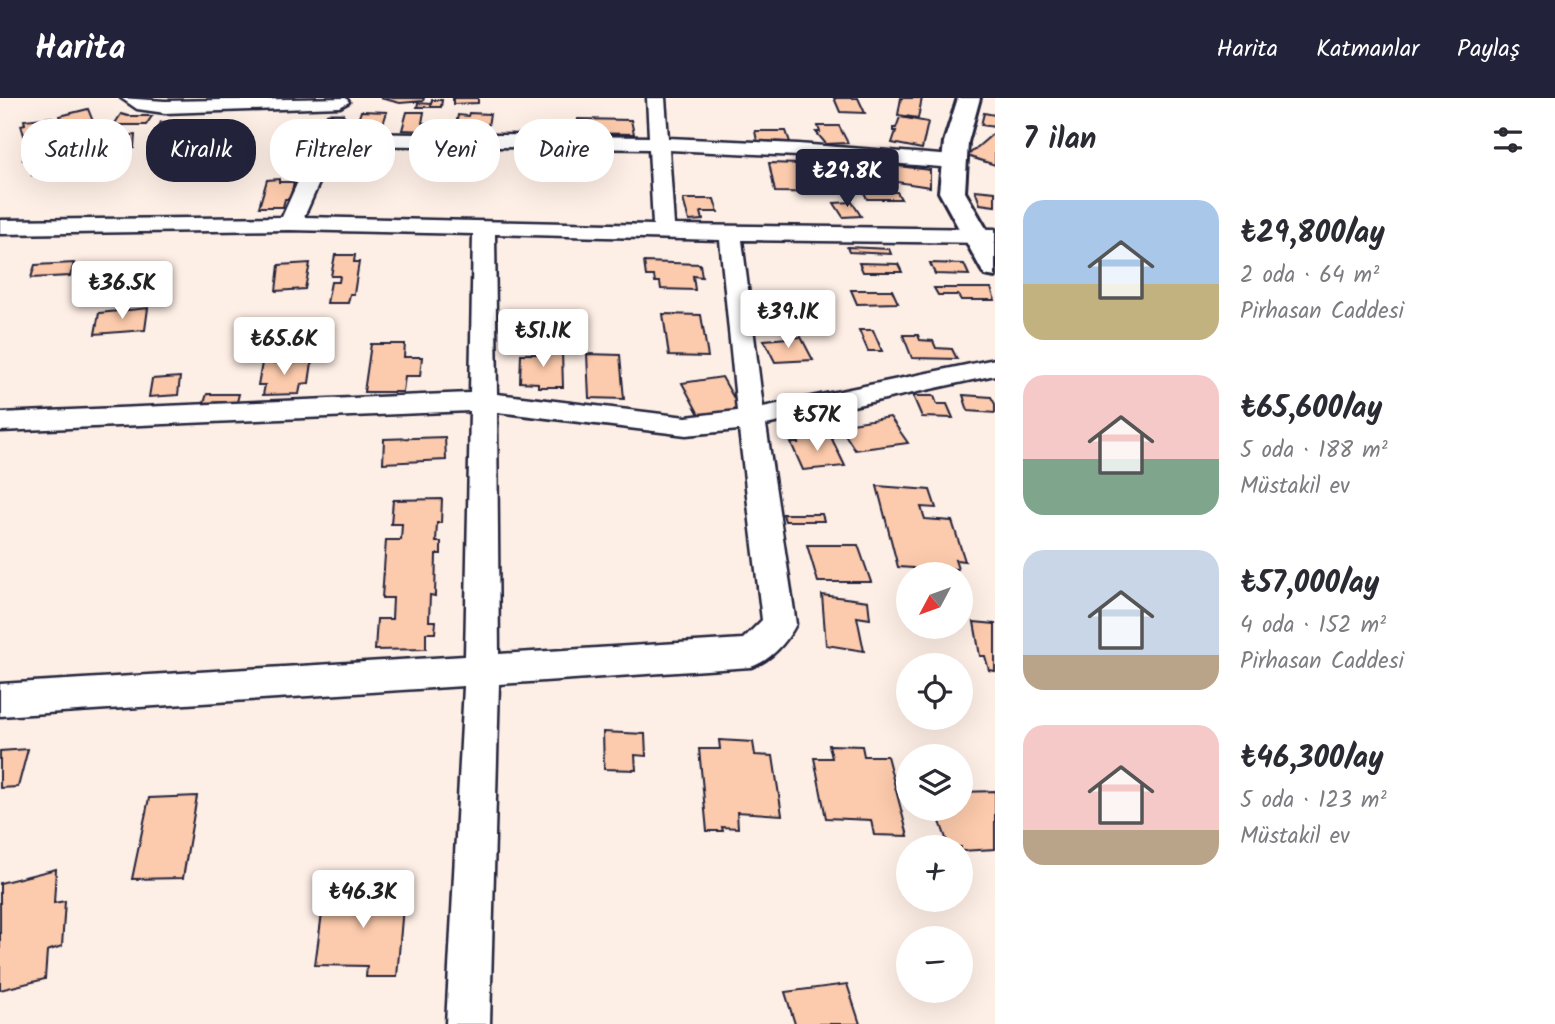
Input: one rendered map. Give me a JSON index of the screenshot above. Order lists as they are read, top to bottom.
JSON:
{
  "north": "bottom left",
  "page": {
    "header": "Harita",
    "nav": ["Harita", "Katmanlar", "Paylaş"],
    "heading": "7 ilan",
    "chip": [
      "Satılık",
      "Kiralık",
      "Filtreler",
      "Yeni",
      "Daire"
    ],
    "price": [
      "₺29.8K",
      "₺36.5K",
      "₺39.1K",
      "₺51.1K",
      "₺65.6K",
      "₺57K",
      "₺46.3K"
    ],
    "list": [
      {
        "name": "₺29,800/ay",
        "note": "2 oda · 64 m² · Pirhasan Caddesi"
      },
      {
        "name": "₺65,600/ay",
        "note": "5 oda · 188 m² · Müstakil ev"
      },
      {
        "name": "₺57,000/ay",
        "note": "4 oda · 152 m² · Pirhasan Caddesi"
      },
      {
        "name": "₺46,300/ay",
        "note": "5 oda · 123 m² · Müstakil ev"
      }
    ],
    "map_buttons": ["+", "−"]
  }
}
